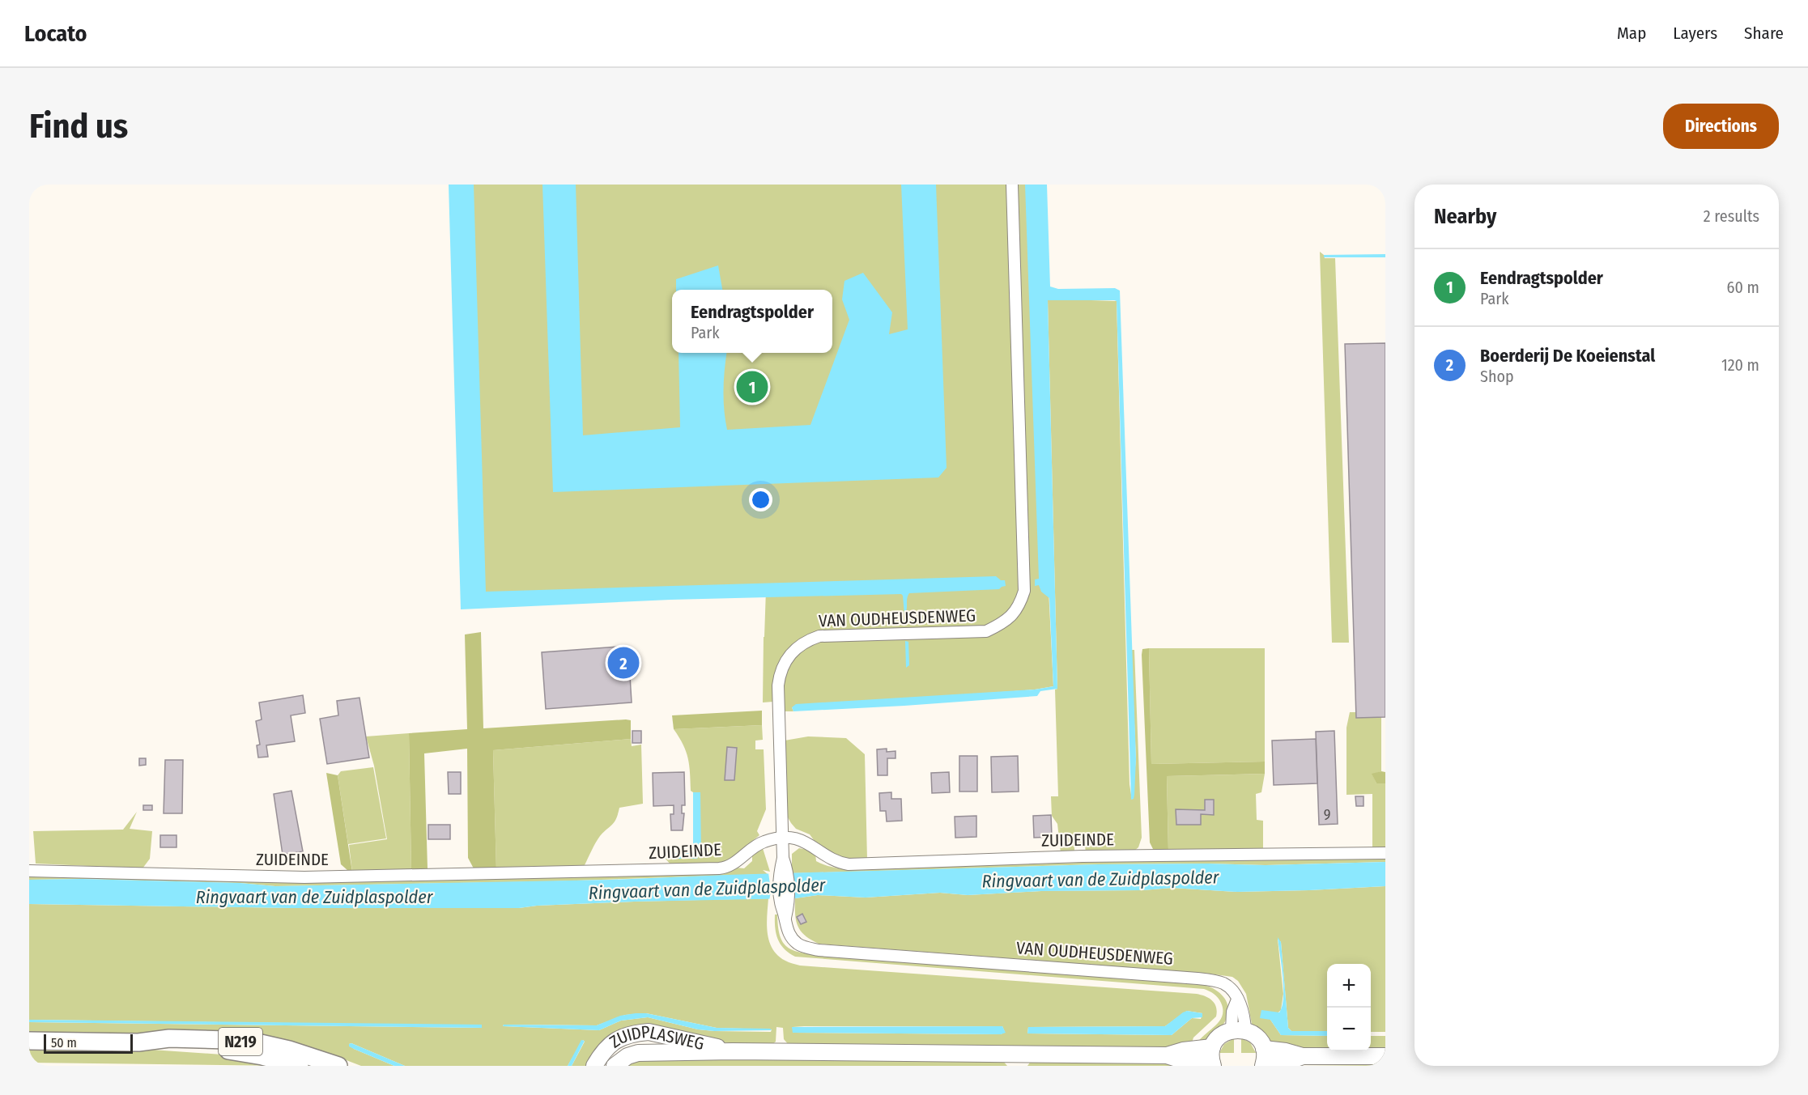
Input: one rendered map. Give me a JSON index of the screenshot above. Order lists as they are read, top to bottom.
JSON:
{
  "streets": {
    "main road": ["N219", "ZUIDPLASWEG"],
    "street": ["VAN OUDHEUSDENWEG", "ZUIDEINDE"]
  },
  "crossings": [
    ["VAN OUDHEUSDENWEG", "ZUIDEINDE"]
  ],
  "water": ["Ringvaart van de Zuidplaspolder"],
  "house_numbers": ["9"],
  "scale_bar": "50 m",
  "page": {
    "header": "Locato",
    "nav": ["Map", "Layers", "Share"],
    "buttons": "Directions",
    "title": "Find us",
    "heading": ["Nearby", "2 results"],
    "list": [
      {
        "mark": "1",
        "name": "Eendragtspolder",
        "note": "Park",
        "value": "60 m"
      },
      {
        "mark": "2",
        "name": "Boerderij De Koeienstal",
        "note": "Shop",
        "value": "120 m"
      }
    ],
    "popup": ["Eendragtspolder", "Park"],
    "pins": ["1", "2"],
    "map_buttons": ["+", "−"],
    "scale": "50 m"
  }
}
